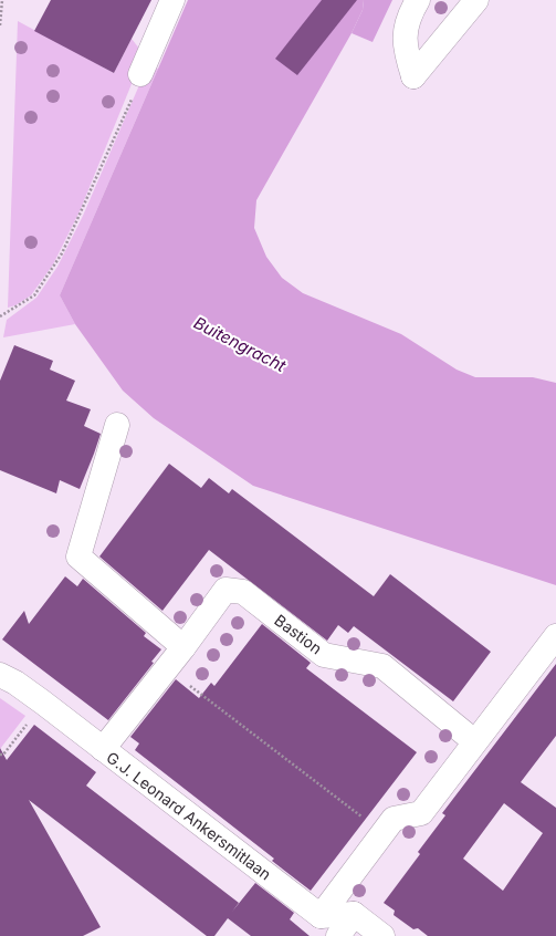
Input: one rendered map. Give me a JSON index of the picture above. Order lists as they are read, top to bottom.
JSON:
{
  "streets": {
    "street": ["Bastion", "G.J. Leonard Ankersmitlaan"]
  },
  "crossings": [
    ["Bastion", "G.J. Leonard Ankersmitlaan"]
  ],
  "water": ["Buitengracht"]
}
